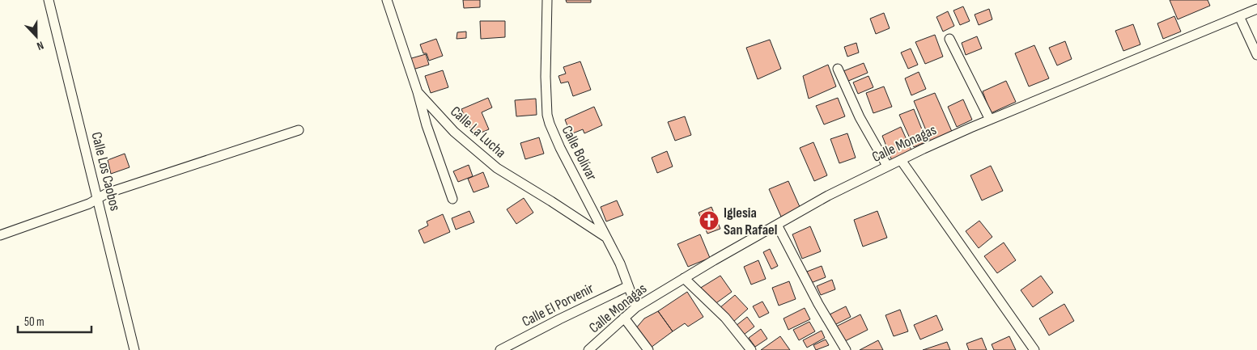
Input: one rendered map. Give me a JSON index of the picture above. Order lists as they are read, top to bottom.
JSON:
{
  "streets": {
    "street": [
      "Calle La Lucha",
      "Calle Monagas",
      "Calle Bolívar",
      "Calle Los Caobos",
      "Calle El Porvenir"
    ]
  },
  "crossings": [
    ["Calle La Lucha", "Calle Bolívar"],
    ["Calle Monagas", "Calle Bolívar"],
    ["Calle Bolívar", "Calle El Porvenir"]
  ],
  "places": {
    "church": ["Iglesia San Rafael"]
  },
  "scale_bar": "50 m",
  "north": "bottom"
}
